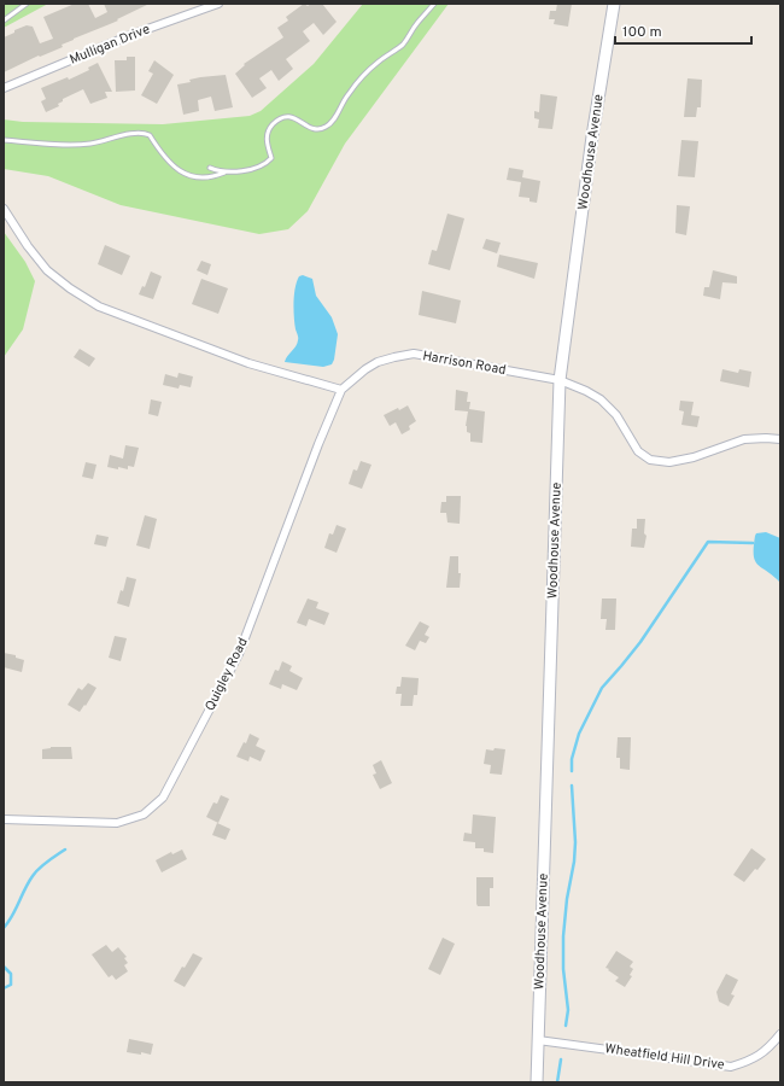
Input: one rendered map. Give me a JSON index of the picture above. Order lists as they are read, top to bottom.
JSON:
{
  "streets": {
    "main road": ["Woodhouse Avenue"],
    "street": [
      "Mulligan Drive",
      "Harrison Road",
      "Quigley Road",
      "Wheatfield Hill Drive"
    ]
  },
  "crossings": [
    ["Woodhouse Avenue", "Harrison Road"],
    ["Woodhouse Avenue", "Wheatfield Hill Drive"],
    ["Harrison Road", "Quigley Road"]
  ],
  "scale_bar": "100 m"
}
